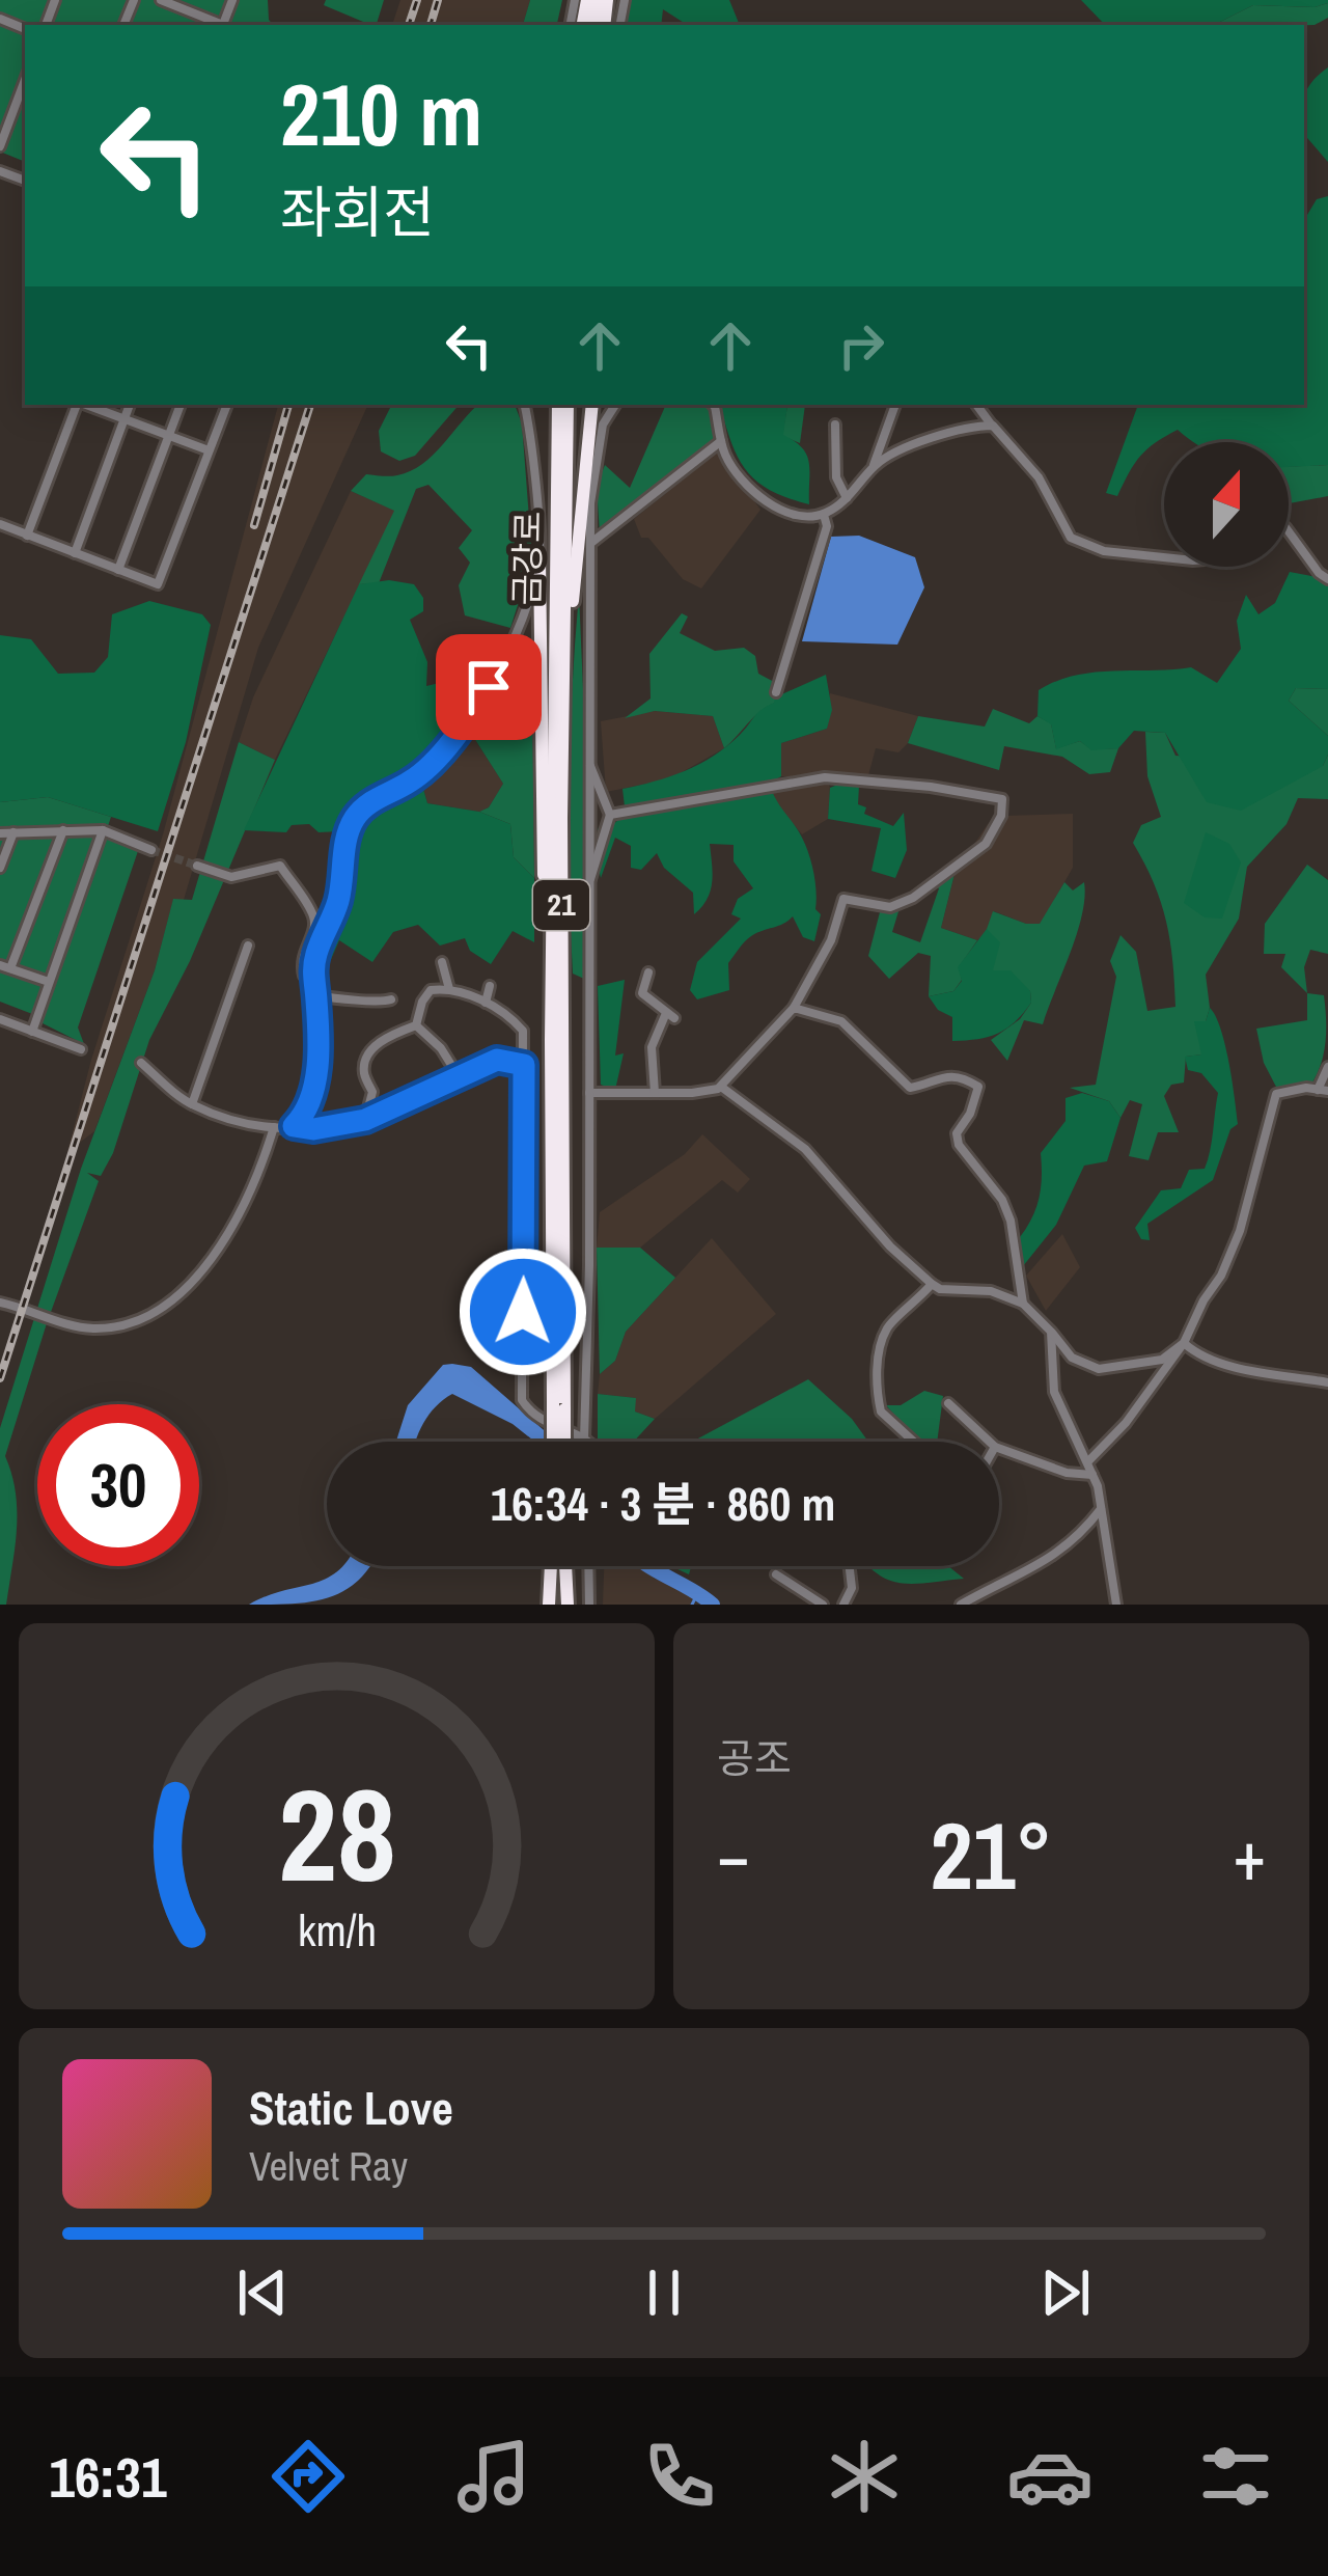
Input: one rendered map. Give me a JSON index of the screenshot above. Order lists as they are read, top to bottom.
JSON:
{
  "streets": {
    "highway": ["금강로", "21"]
  },
  "north": "top",
  "page": {
    "turn": ["210 m", "좌회전"],
    "limit": "30",
    "trip": "16:34 · 3 분 · 860 m",
    "tile": "공조",
    "heat": ["−", "21°", "+"],
    "song": ["Static Love", "Velvet Ray"],
    "tabs": "16:31",
    "gauge": ["28", "km/h"]
  }
}
